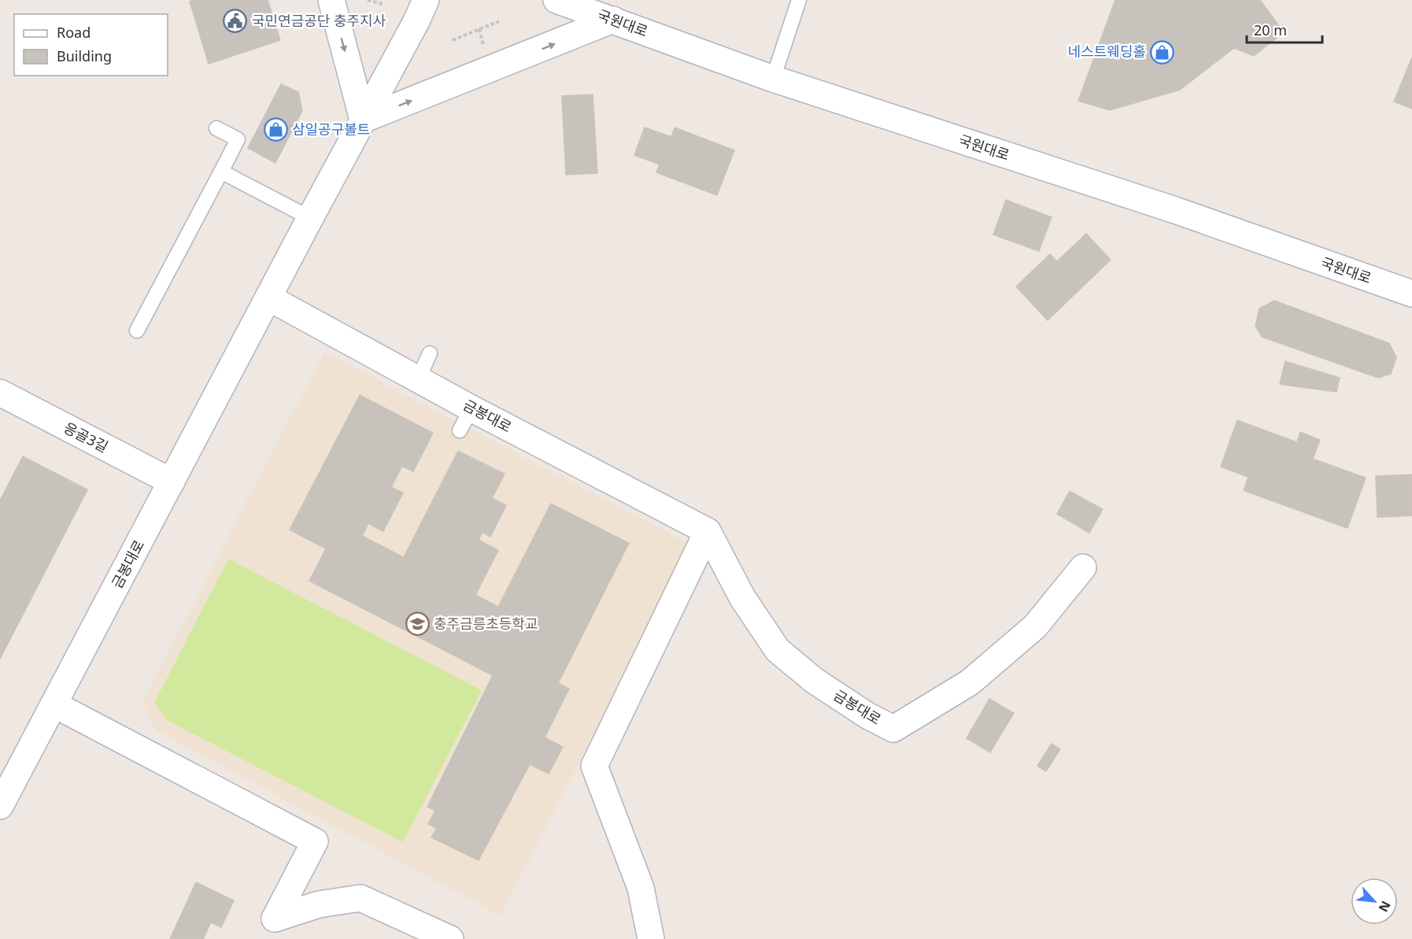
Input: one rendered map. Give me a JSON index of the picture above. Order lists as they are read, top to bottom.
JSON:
{
  "streets": {
    "street": ["국원대로", "금봉대로", "응골3길"]
  },
  "crossings": [
    ["금봉대로", "응골3길"]
  ],
  "places": {
    "public building": ["국민연금공단 충주지사"],
    "shop": ["네스트웨딩홀", "삼일공구볼트"],
    "school or university": ["충주금릉초등학교"]
  },
  "legend": ["Road", "Building"],
  "scale_bar": "20 m",
  "north": "bottom right"
}
